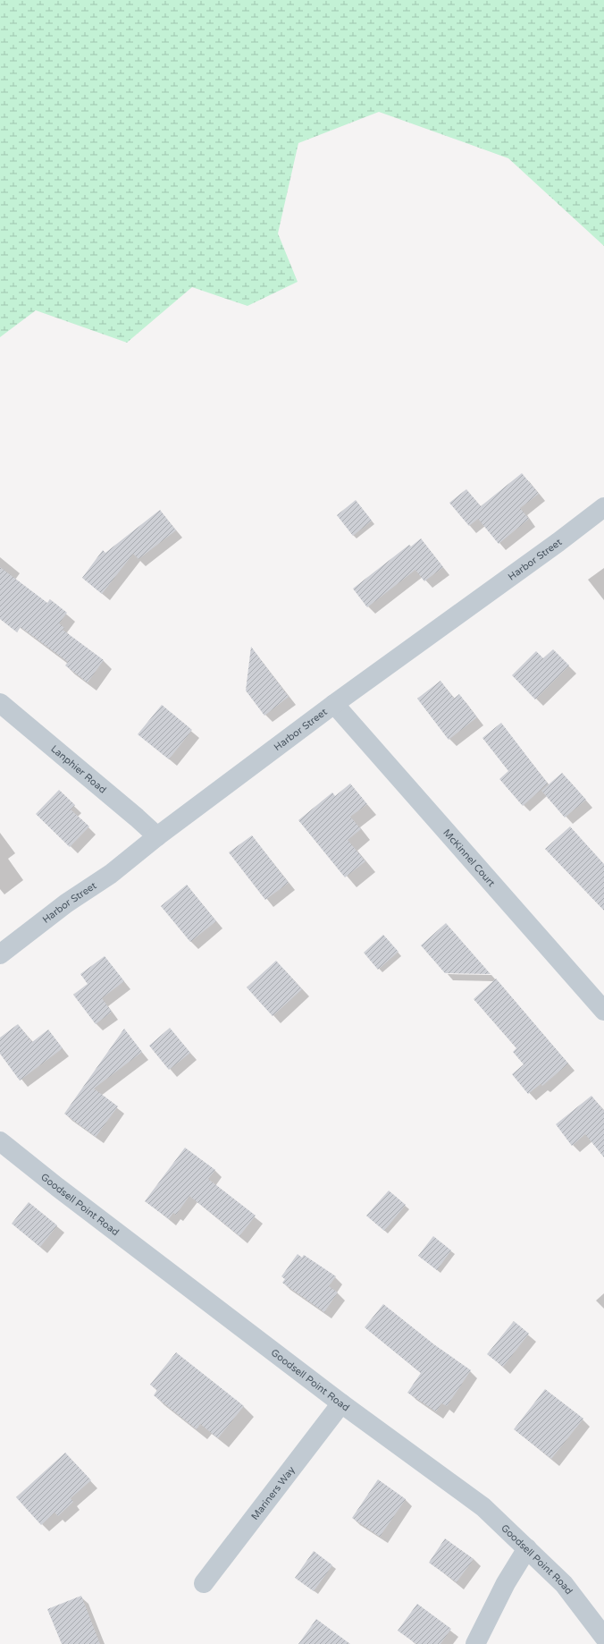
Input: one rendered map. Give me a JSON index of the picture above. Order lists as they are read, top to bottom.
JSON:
{
  "streets": {
    "street": [
      "Harbor Street",
      "Lanphier Road",
      "McKinnel Court",
      "Goodsell Point Road",
      "Mariners Way"
    ]
  },
  "crossings": [
    ["Harbor Street", "Lanphier Road"],
    ["Harbor Street", "McKinnel Court"],
    ["Goodsell Point Road", "Mariners Way"]
  ]
}
